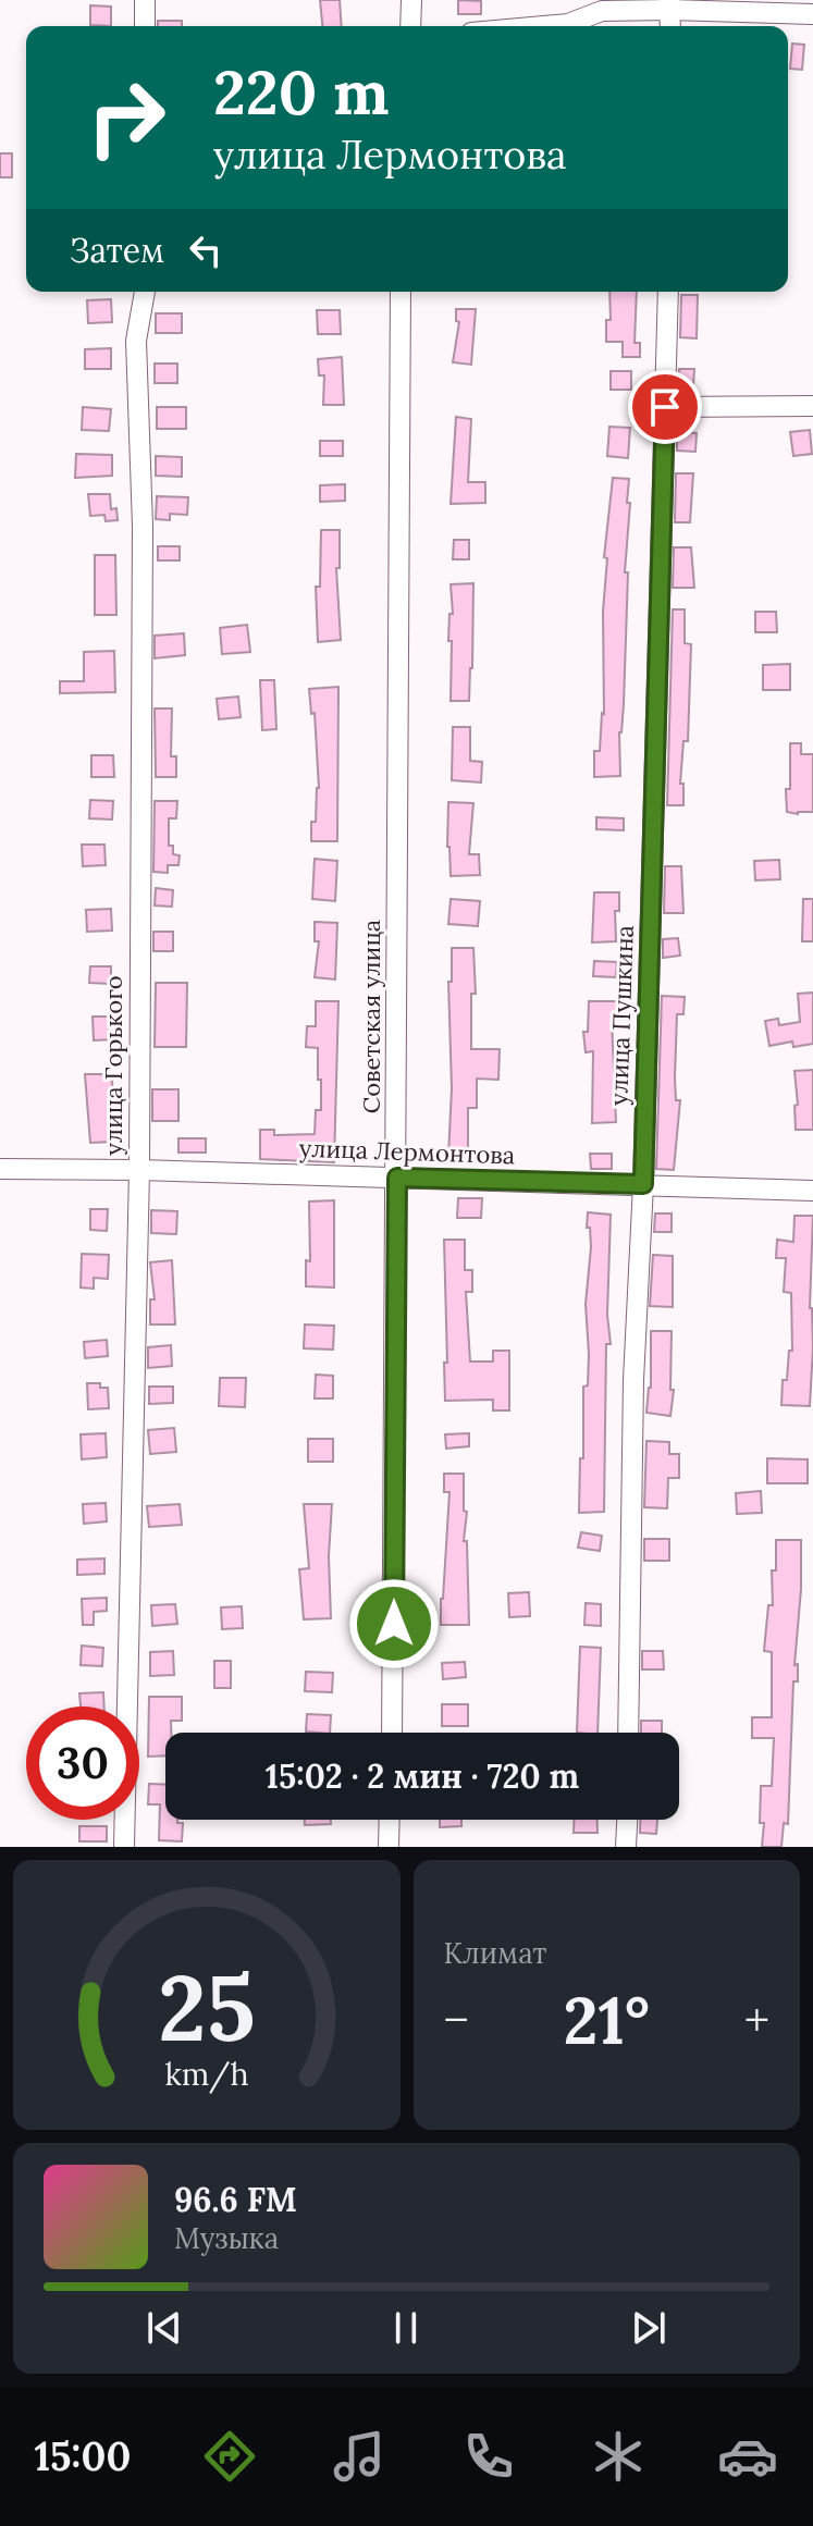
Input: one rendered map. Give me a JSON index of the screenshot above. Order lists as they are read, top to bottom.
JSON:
{
  "streets": {
    "street": [
      "улица Пушкина",
      "Советская улица",
      "улица Горького",
      "улица Лермонтова"
    ]
  },
  "crossings": [
    ["улица Пушкина", "улица Лермонтова"],
    ["Советская улица", "улица Лермонтова"],
    ["улица Горького", "улица Лермонтова"]
  ],
  "page": {
    "turn": ["220 m", "улица Лермонтова"],
    "then": "Затем",
    "limit": "30",
    "trip": "15:02 · 2 мин · 720 m",
    "tile": "Климат",
    "heat": ["−", "21°", "+"],
    "song": ["96.6 FM", "Музыка"],
    "tabs": "15:00",
    "gauge": ["25", "km/h"]
  }
}
